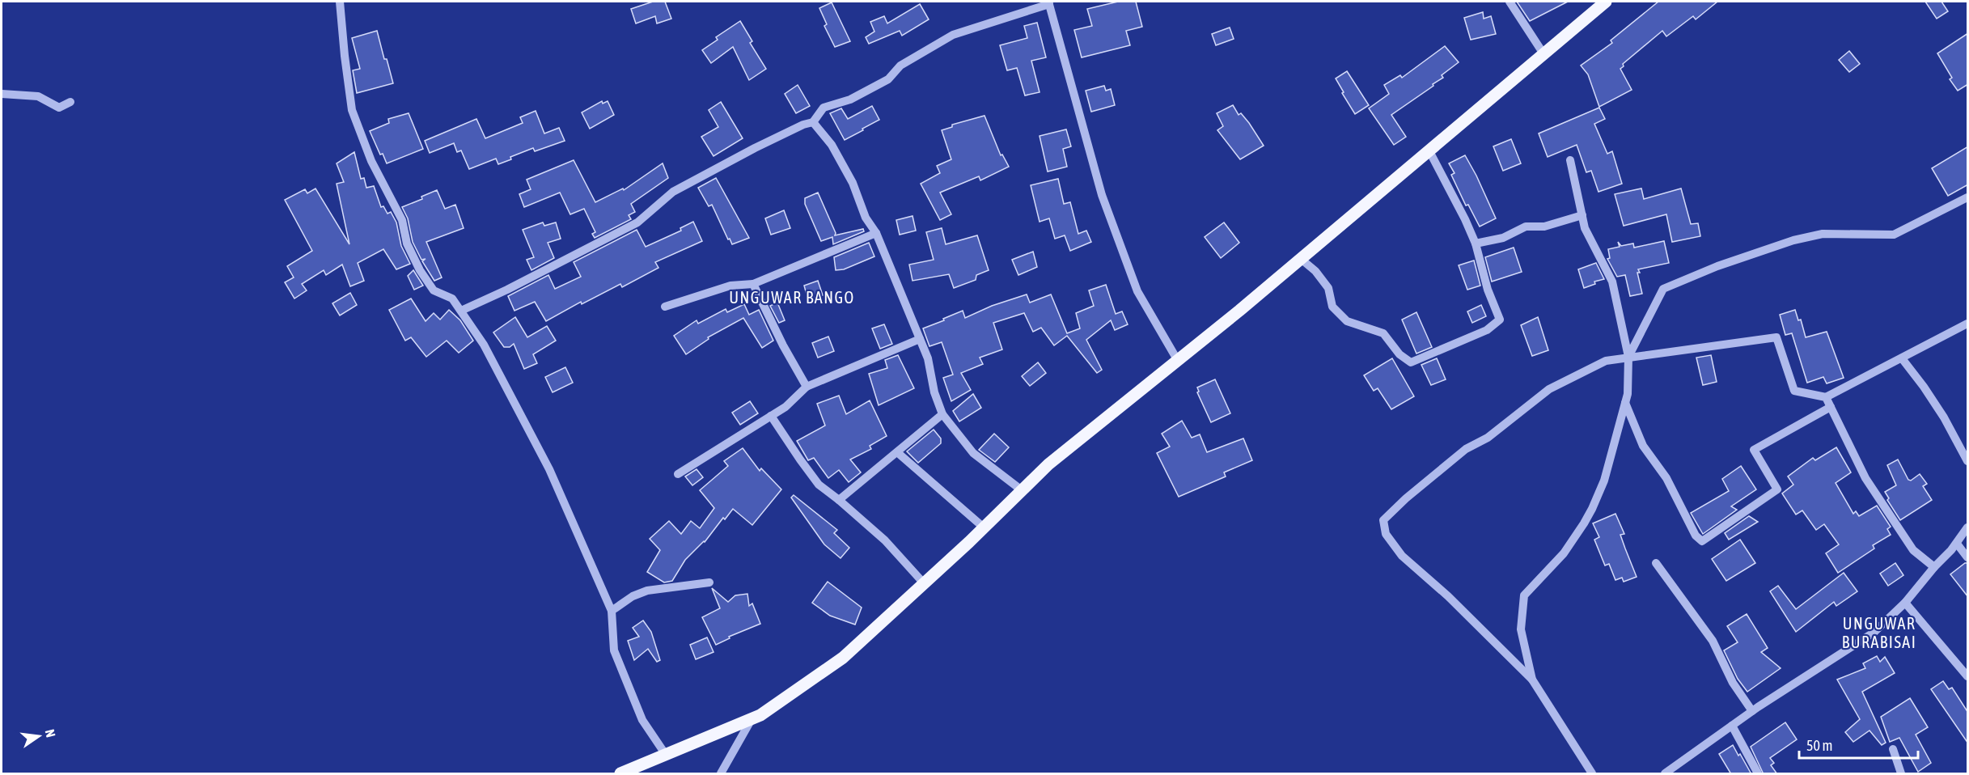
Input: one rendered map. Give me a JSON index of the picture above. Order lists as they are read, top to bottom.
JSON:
{
  "districts": ["UNGUWAR BANGO", "UNGUWAR BURABISAI"],
  "scale_bar": "50 m",
  "north": "right"
}
